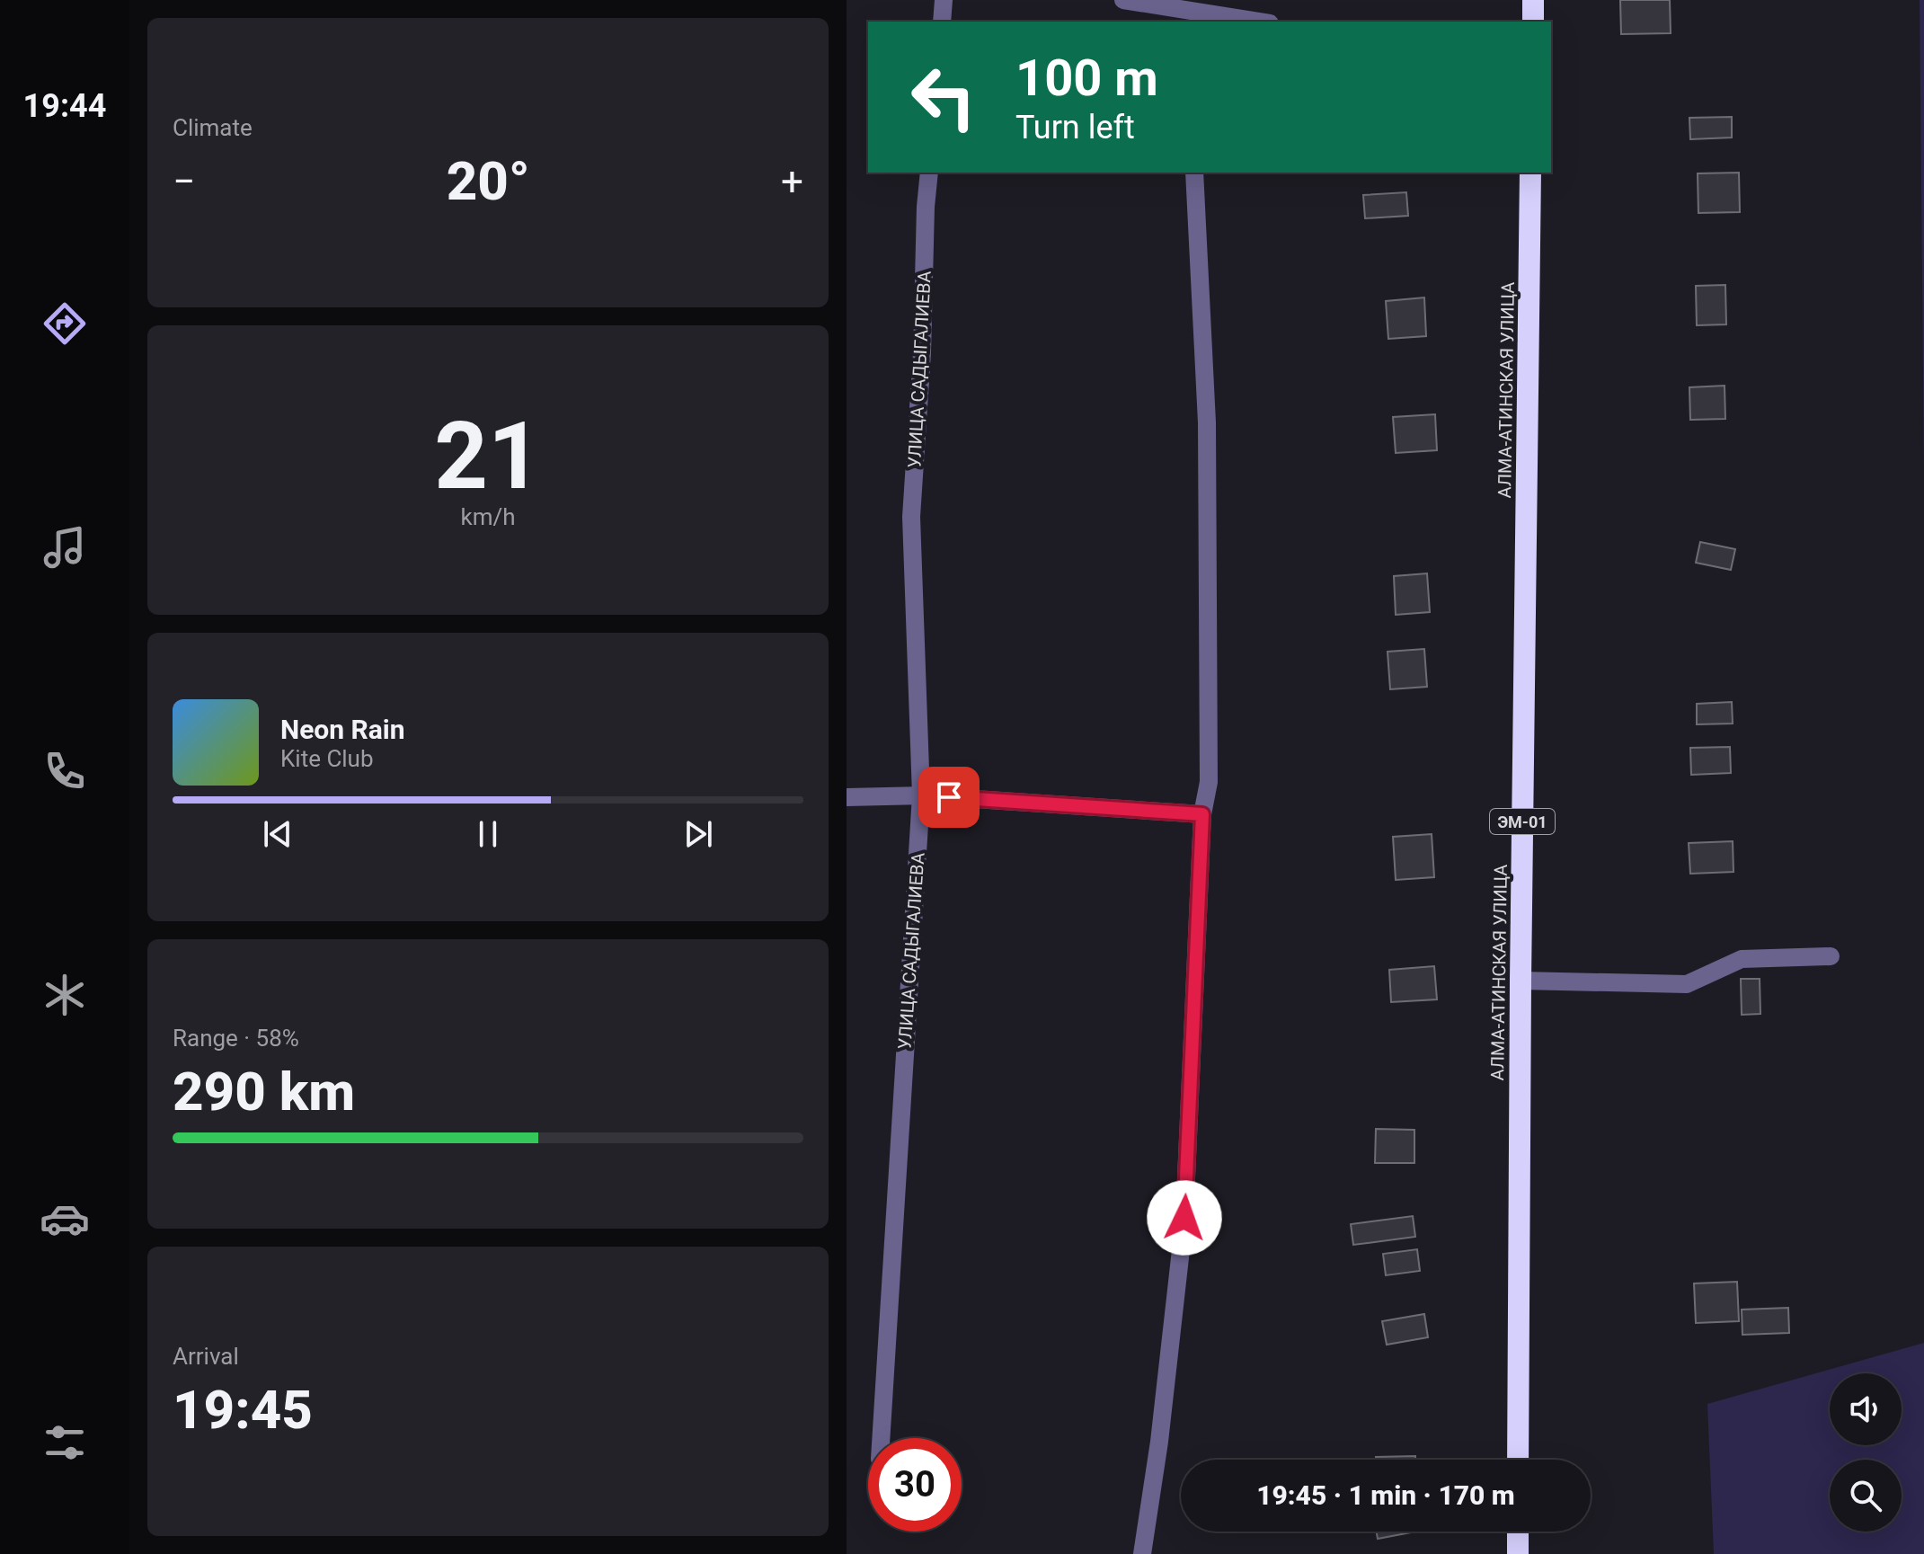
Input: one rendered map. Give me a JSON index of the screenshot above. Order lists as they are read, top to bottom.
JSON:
{
  "streets": {
    "highway": ["АЛМА-АТИНСКАЯ УЛИЦА", "ЭМ-01"],
    "street": ["УЛИЦА САДЫГАЛИЕВА"]
  },
  "page": {
    "tabs": "19:44",
    "tile": [
      "Climate",
      ["21", "km/h"],
      ["Range · 58%", "290 km"],
      ["Arrival", "19:45"]
    ],
    "turn": ["100 m", "Turn left"],
    "heat": ["−", "20°", "+"],
    "song": ["Neon Rain", "Kite Club"],
    "limit": "30",
    "trip": "19:45 · 1 min · 170 m"
  }
}
